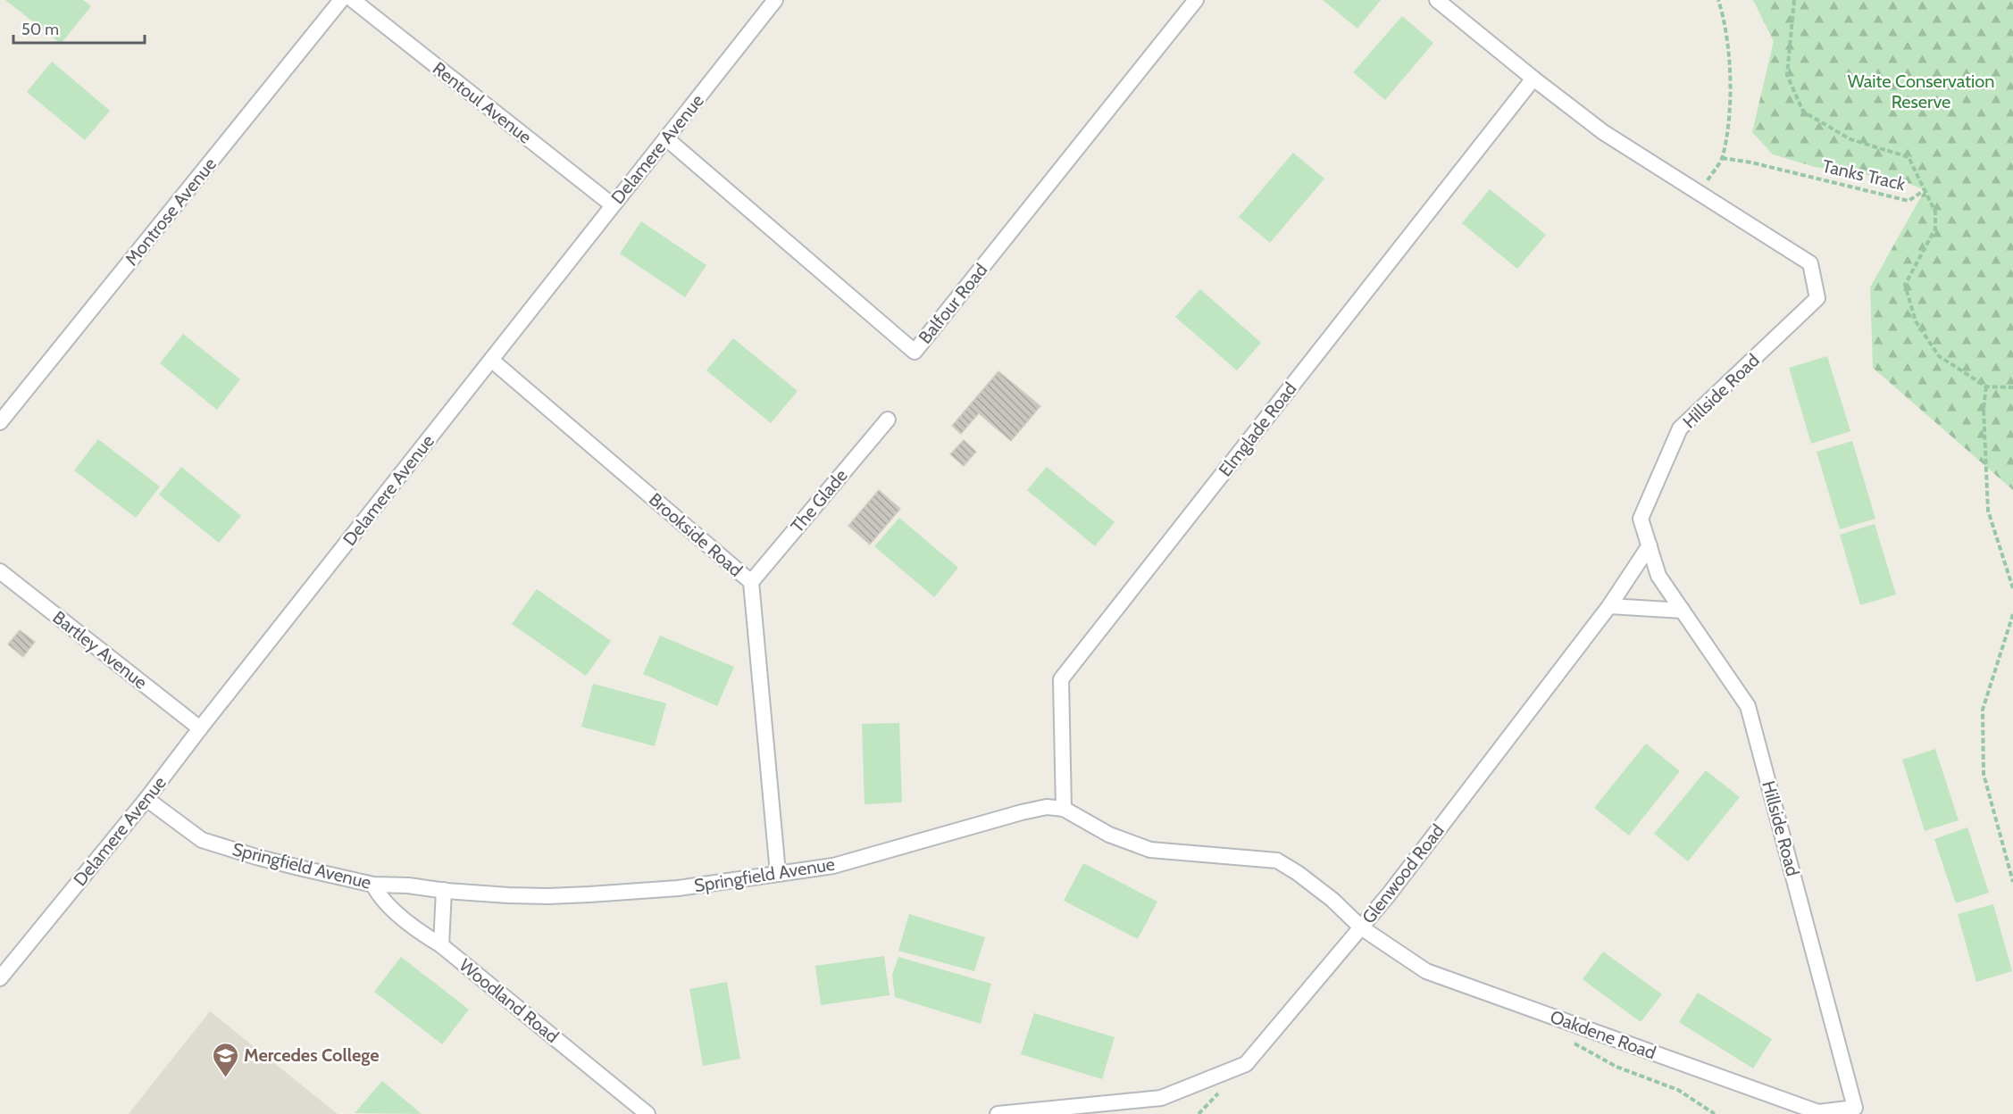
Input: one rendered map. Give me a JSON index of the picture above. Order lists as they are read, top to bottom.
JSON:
{
  "streets": {
    "street": [
      "Rentoul Avenue",
      "Delamere Avenue",
      "Montrose Avenue",
      "Balfour Road",
      "Hillside Road",
      "Elmglade Road",
      "The Glade",
      "Brookside Road",
      "Bartley Avenue",
      "Springfield Avenue",
      "Glenwood Road",
      "Woodland Road",
      "Oakdene Road"
    ],
    "path": ["Tanks Track"]
  },
  "crossings": [
    ["Rentoul Avenue", "Delamere Avenue"],
    ["Delamere Avenue", "Balfour Road"],
    ["Delamere Avenue", "Brookside Road"],
    ["Delamere Avenue", "Bartley Avenue"],
    ["Delamere Avenue", "Springfield Avenue"],
    ["Hillside Road", "Elmglade Road"],
    ["Hillside Road", "Glenwood Road"],
    ["Hillside Road", "Oakdene Road"],
    ["Elmglade Road", "Springfield Avenue"],
    ["The Glade", "Brookside Road"],
    ["Brookside Road", "Springfield Avenue"],
    ["Springfield Avenue", "Woodland Road"],
    ["Glenwood Road", "Oakdene Road"]
  ],
  "parks": ["Waite Conservation Reserve"],
  "places": {
    "school or university": ["Mercedes College"]
  },
  "scale_bar": "50 m"
}
